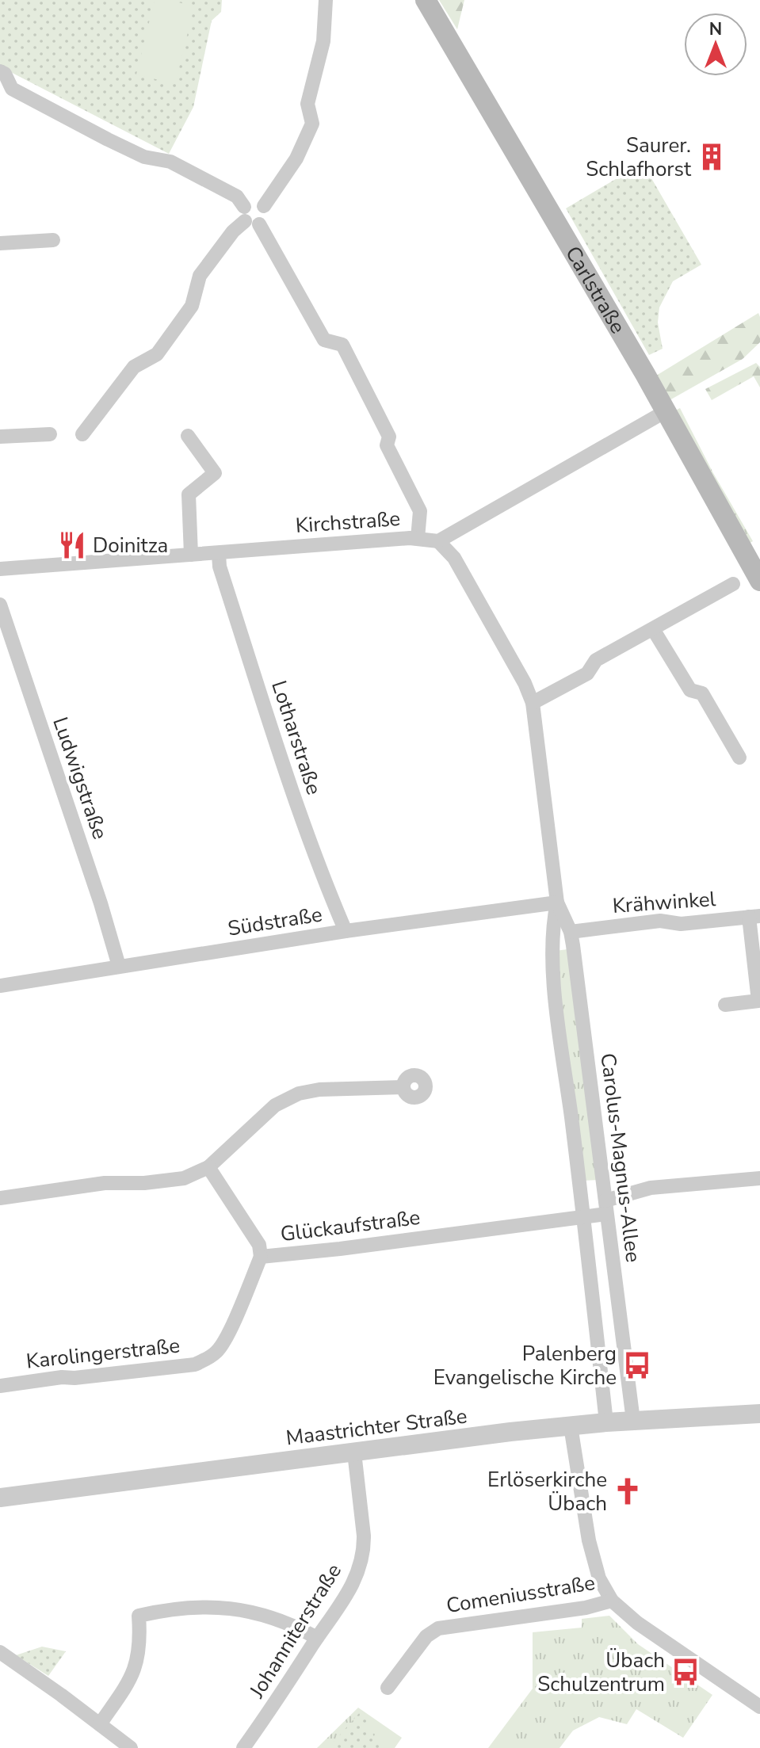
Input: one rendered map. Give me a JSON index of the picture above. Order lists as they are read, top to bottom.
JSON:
{
  "streets": {
    "main road": ["Carlstraße"],
    "street": [
      "Kirchstraße",
      "Lotharstraße",
      "Ludwigstraße",
      "Krähwinkel",
      "Südstraße",
      "Carolus-Magnus-Allee",
      "Glückaufstraße",
      "Karolingerstraße",
      "Maastrichter Straße",
      "Comeniusstraße",
      "Johanniterstraße"
    ]
  },
  "crossings": [
    ["Kirchstraße", "Lotharstraße"],
    ["Kirchstraße", "Carolus-Magnus-Allee"],
    ["Lotharstraße", "Südstraße"],
    ["Ludwigstraße", "Südstraße"],
    ["Krähwinkel", "Carolus-Magnus-Allee"],
    ["Südstraße", "Carolus-Magnus-Allee"],
    ["Carolus-Magnus-Allee", "Glückaufstraße"],
    ["Carolus-Magnus-Allee", "Maastrichter Straße"],
    ["Glückaufstraße", "Karolingerstraße"],
    ["Maastrichter Straße", "Comeniusstraße"],
    ["Maastrichter Straße", "Johanniterstraße"]
  ],
  "places": {
    "building": ["Saurer. Schlafhorst"],
    "restaurant": ["Doinitza"],
    "bus stop": ["Palenberg Evangelische Kirche", "Übach Schulzentrum"],
    "church": ["Erlöserkirche Übach"]
  },
  "north": "top"
}
